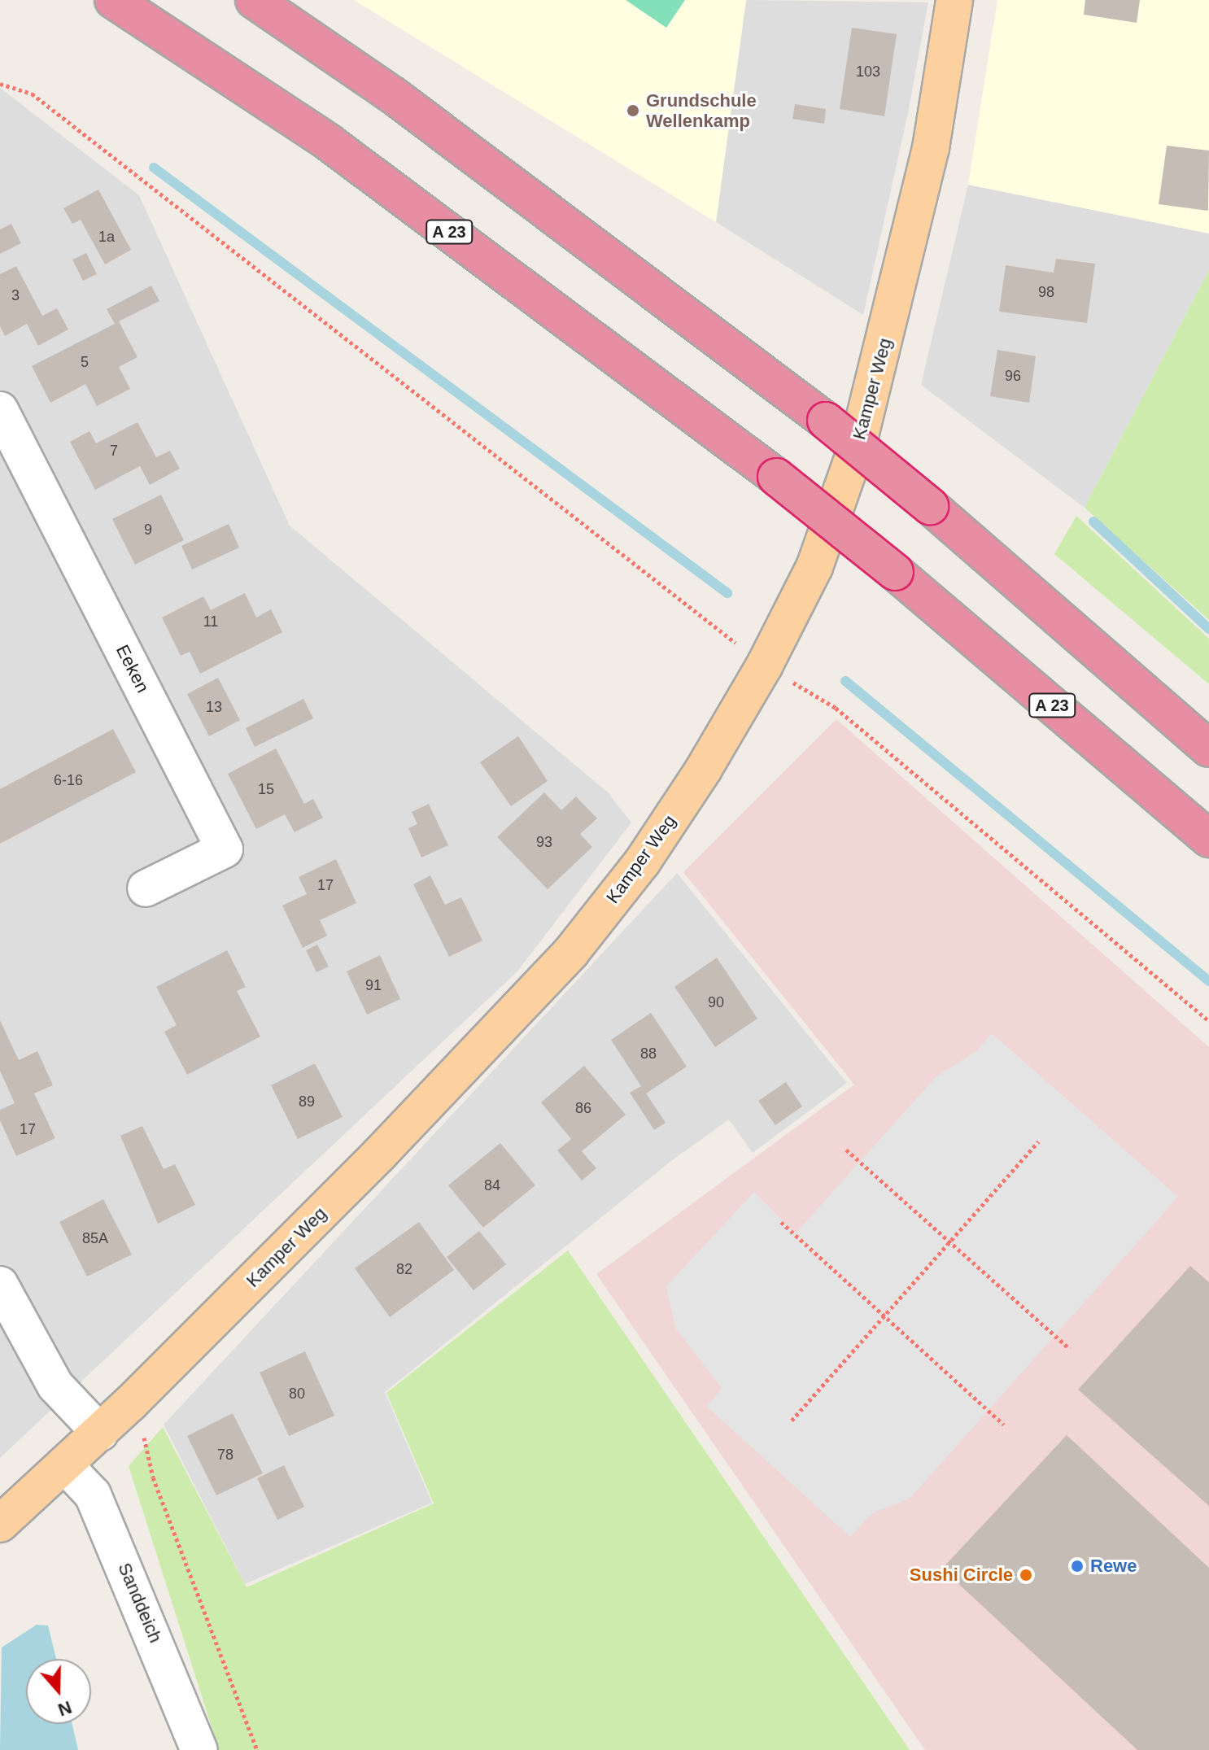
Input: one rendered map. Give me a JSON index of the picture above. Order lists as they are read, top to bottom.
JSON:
{
  "streets": {
    "highway": ["A 23"],
    "main road": ["Kamper Weg"],
    "street": ["Eeken", "Sanddeich"]
  },
  "crossings": [
    ["Kamper Weg", "Sanddeich"]
  ],
  "places": ["Grundschule Wellenkamp", "Rewe", "Sushi Circle"],
  "house_numbers": [
    "103",
    "1a",
    "98",
    "3",
    "5",
    "96",
    "7",
    "9",
    "11",
    "13",
    "6-16",
    "15",
    "93",
    "17",
    "91",
    "90",
    "88",
    "89",
    "86",
    "17",
    "84",
    "85A",
    "82",
    "80",
    "78"
  ],
  "north": "bottom"
}
